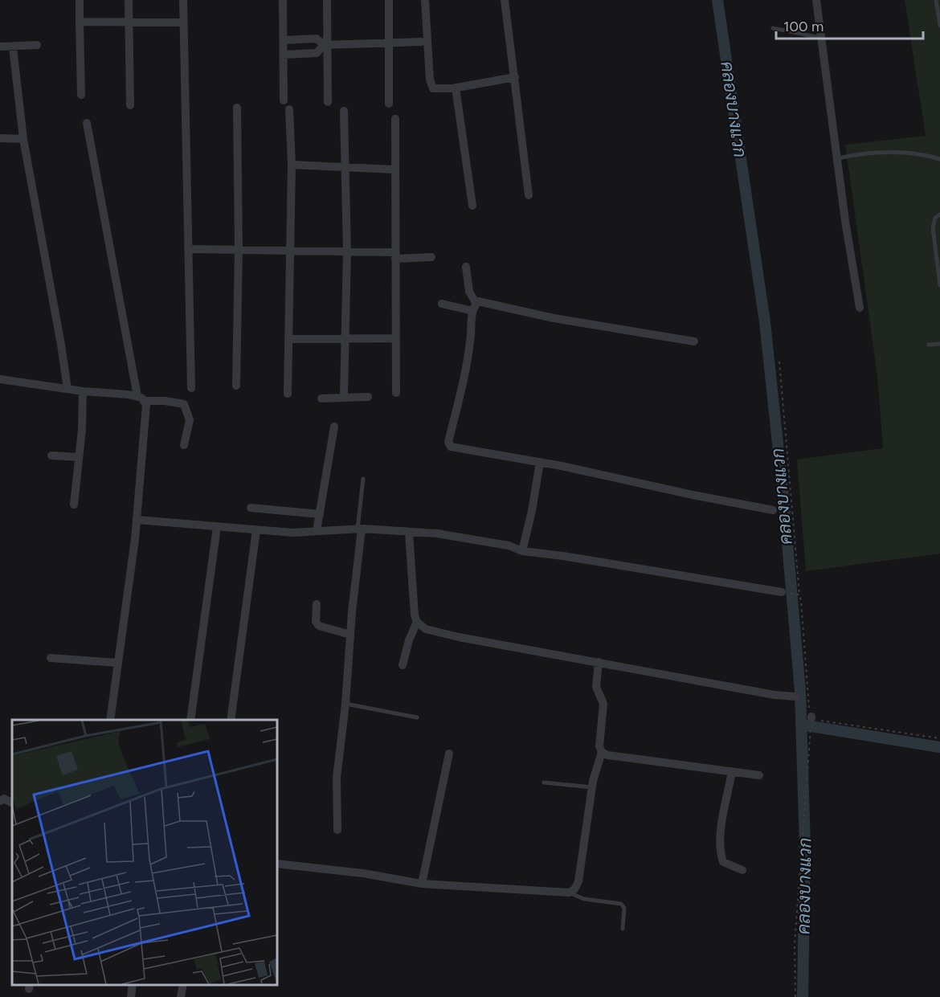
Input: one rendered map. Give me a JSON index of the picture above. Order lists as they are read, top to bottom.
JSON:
{
  "water": ["คลองบางแวก"],
  "scale_bar": "100 m"
}
